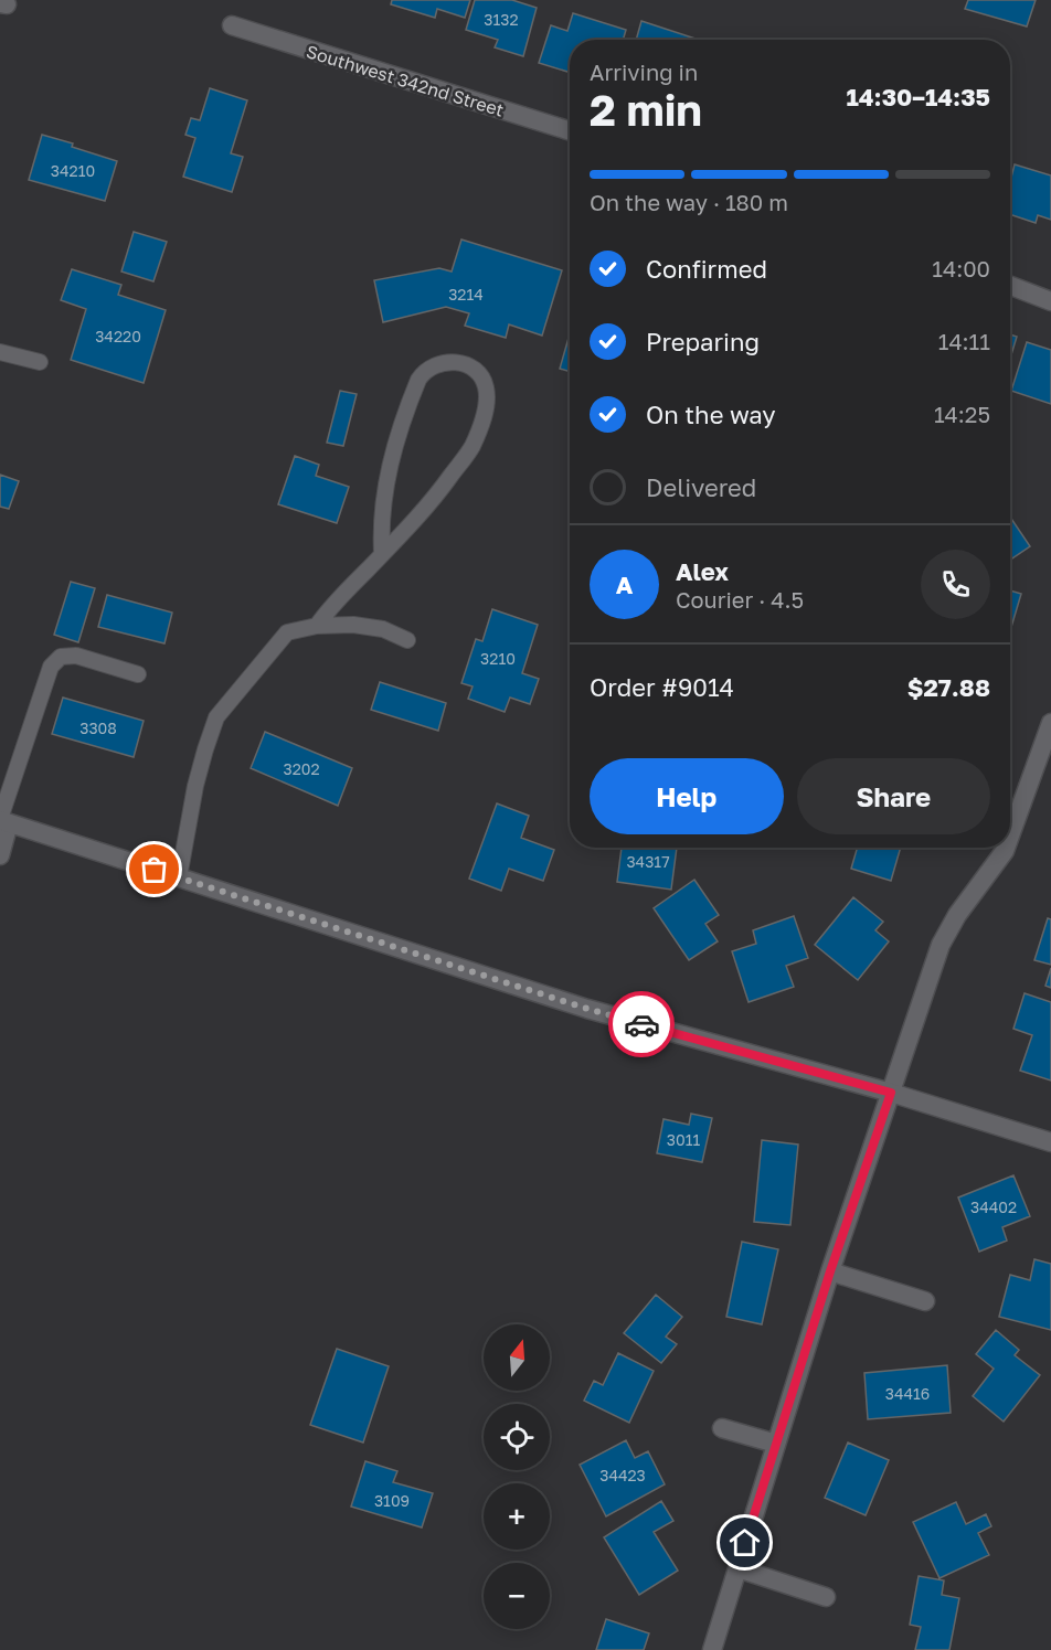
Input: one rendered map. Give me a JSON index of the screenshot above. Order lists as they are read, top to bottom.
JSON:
{
  "streets": {
    "street": ["Southwest 342nd Street"]
  },
  "house_numbers": [
    "3132",
    "34210",
    "3214",
    "34220",
    "3210",
    "3308",
    "3202",
    "34317",
    "3011",
    "34402",
    "34416",
    "34423",
    "3109"
  ],
  "north": "top",
  "page": {
    "heading": ["2 min", "Arriving in", "14:30–14:35"],
    "panel": [
      "Alex",
      "Courier · 4.5",
      "Order #9014",
      "$27.88"
    ],
    "bar": "On the way · 180 m",
    "list": [
      ["Confirmed", "14:00"],
      ["Preparing", "14:11"],
      ["On the way", "14:25"],
      "Delivered"
    ],
    "round": "A",
    "buttons": ["Help", "Share"],
    "map_buttons": ["+", "−"]
  }
}
